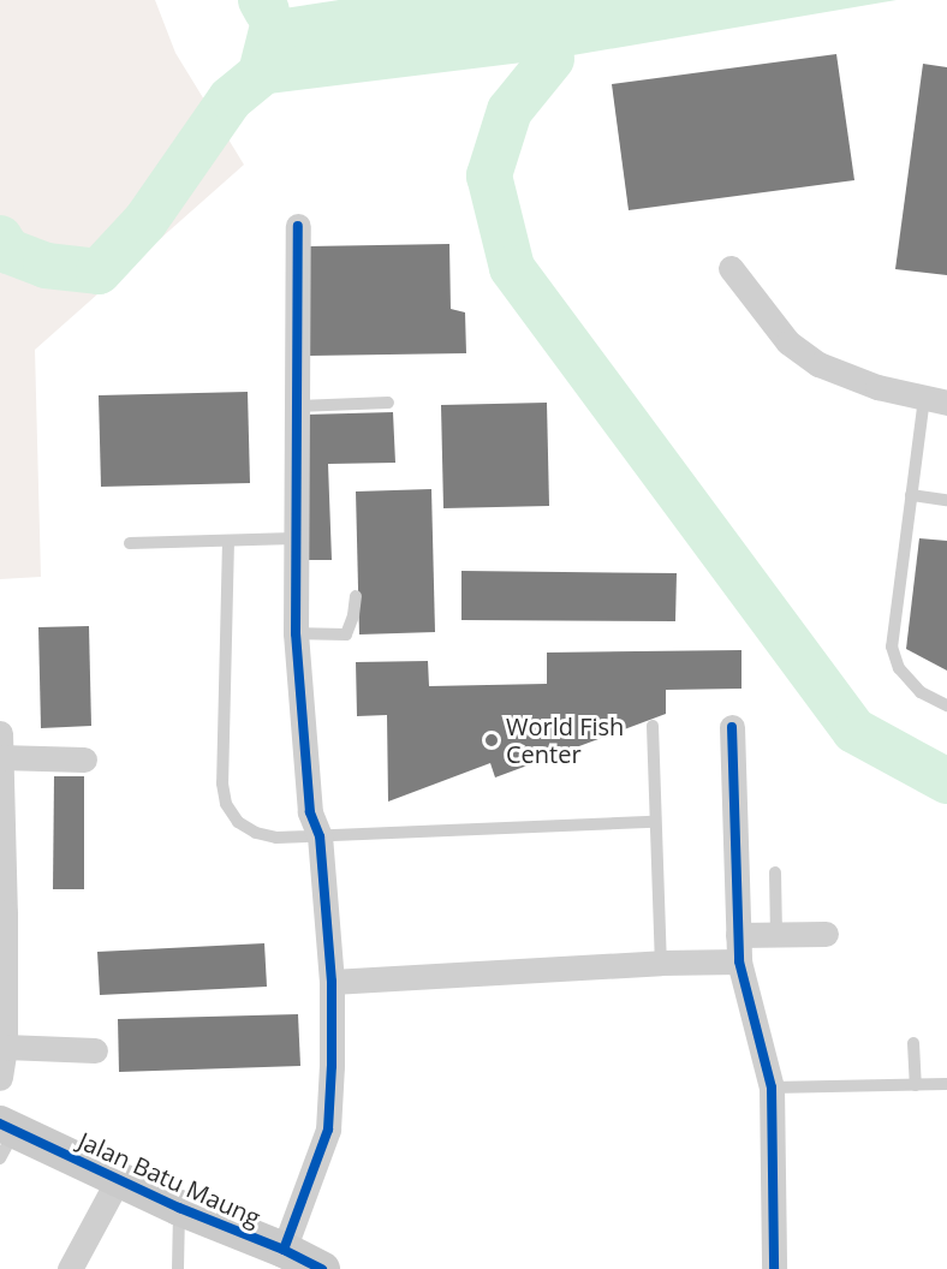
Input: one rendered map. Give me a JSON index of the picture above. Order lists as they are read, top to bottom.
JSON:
{
  "streets": {
    "street": ["Jalan Batu Maung"]
  },
  "places": ["World Fish Center"]
}
